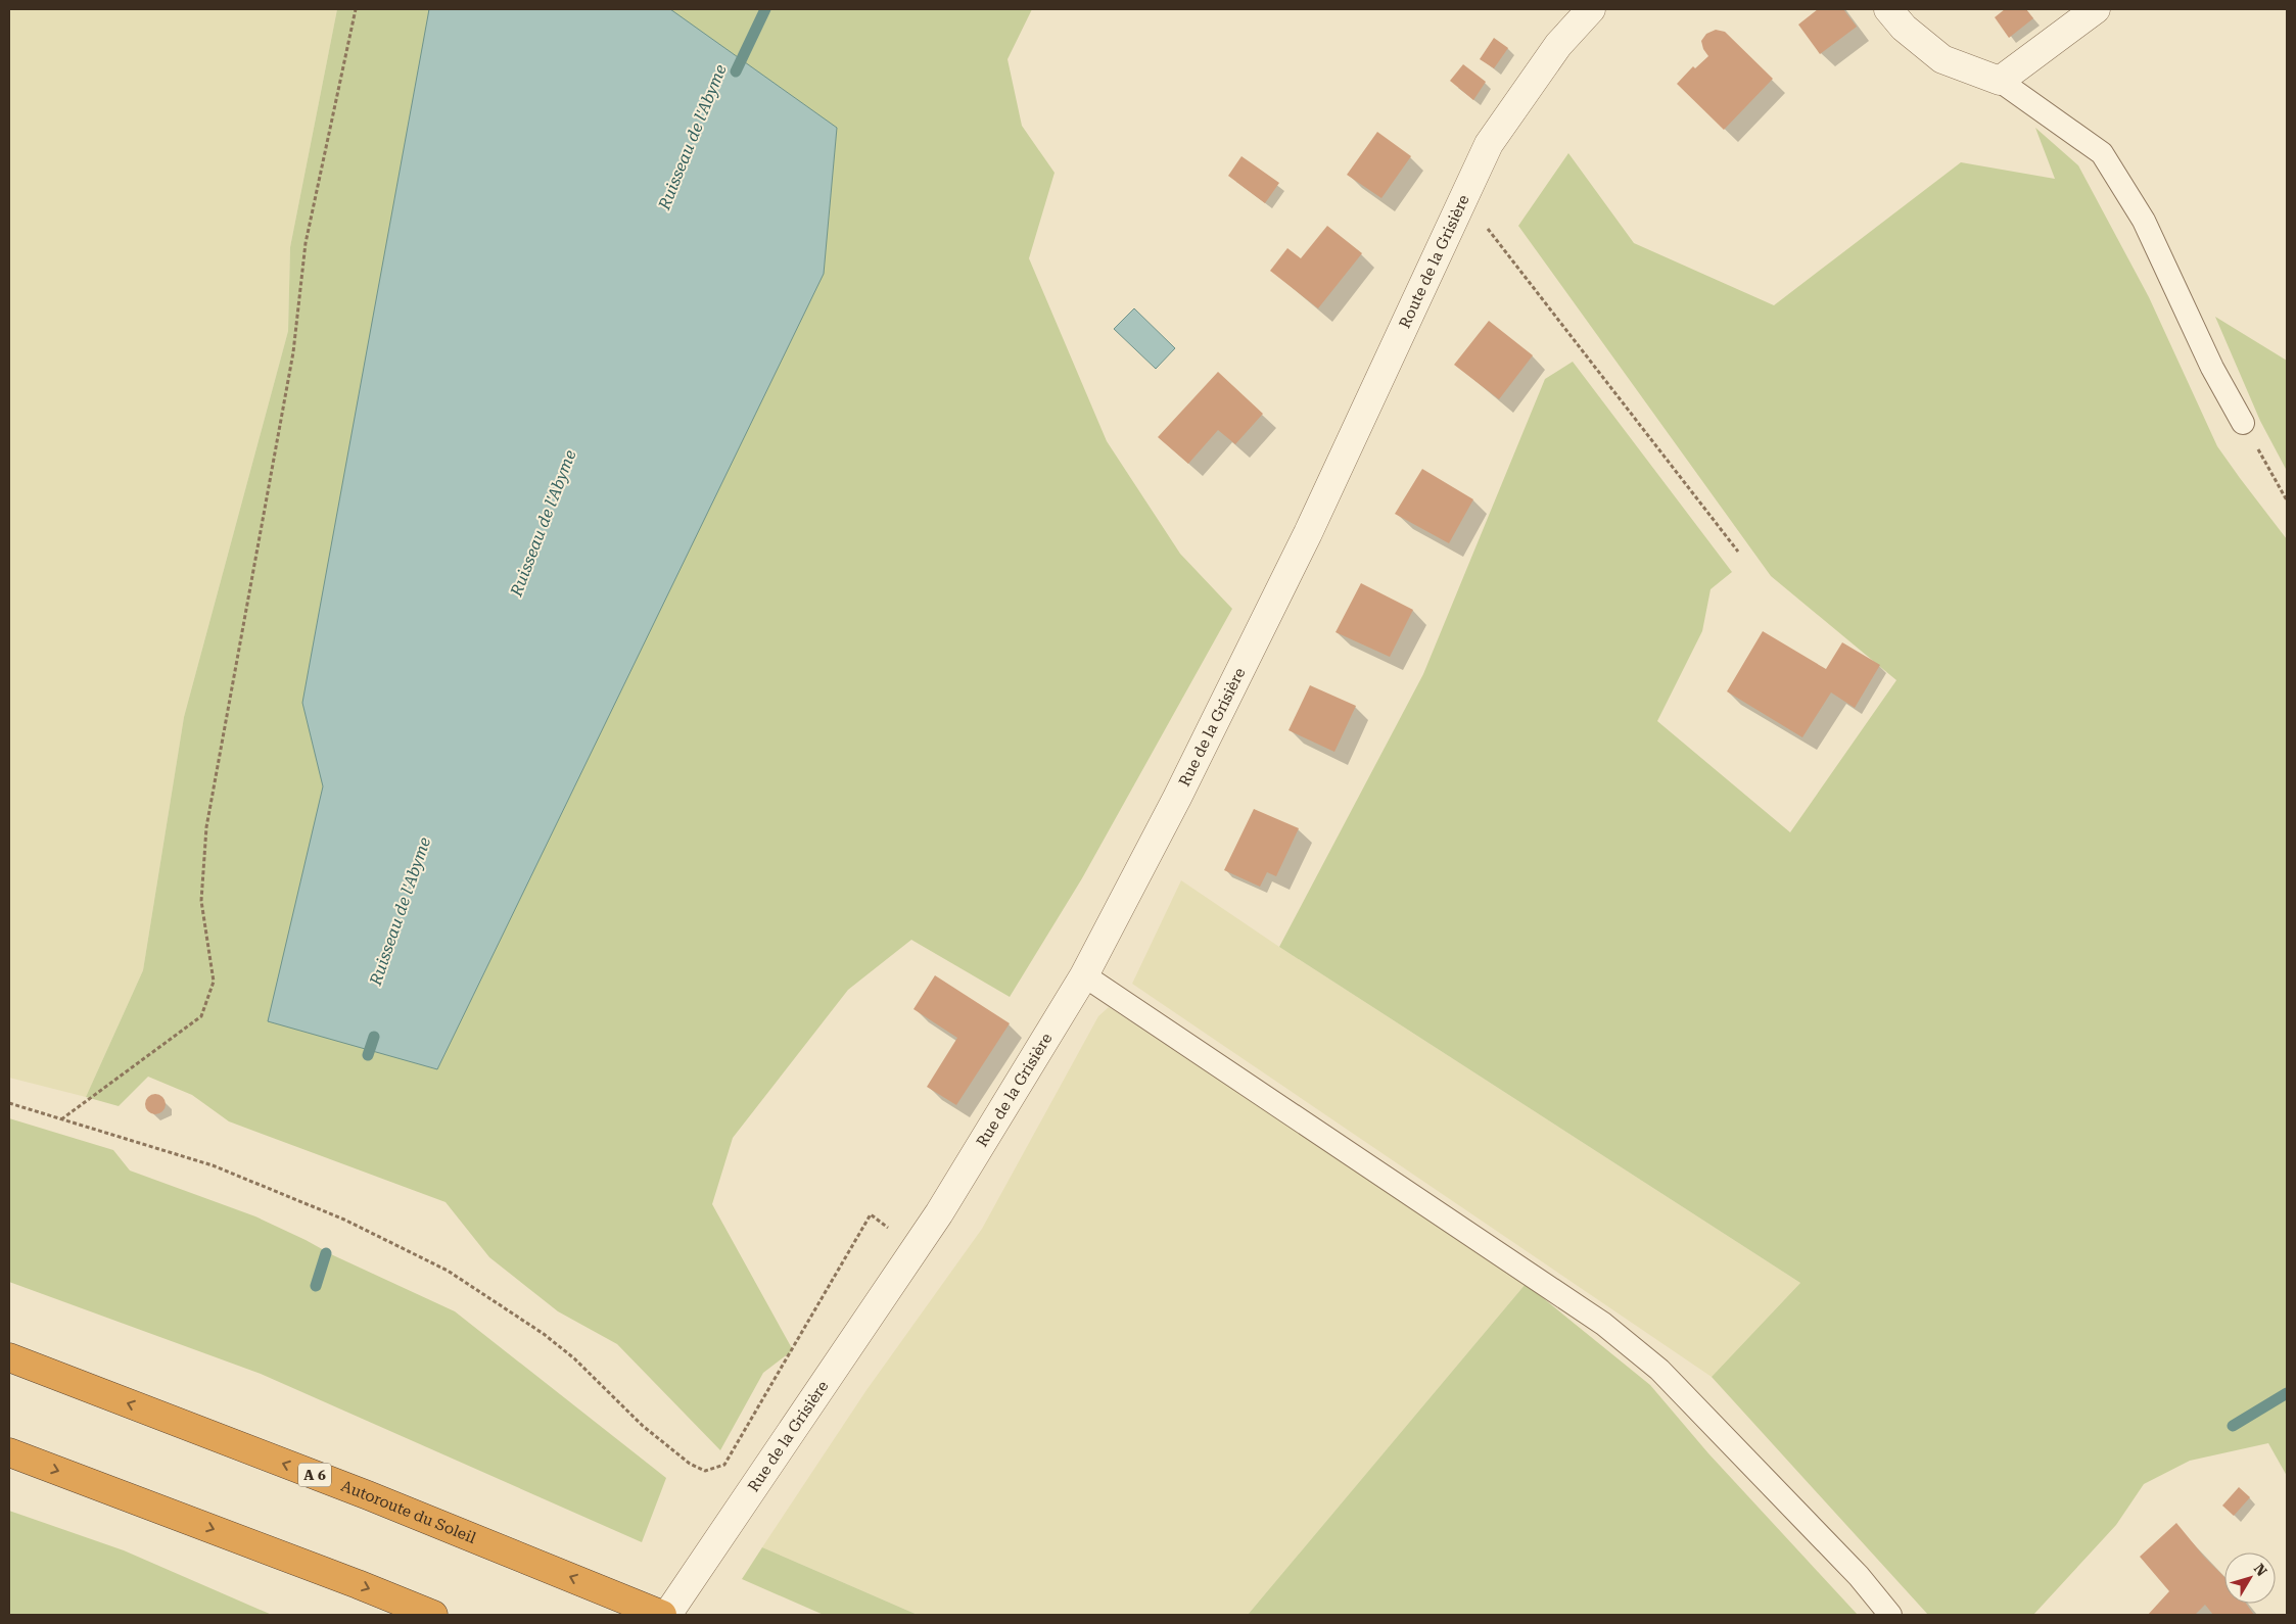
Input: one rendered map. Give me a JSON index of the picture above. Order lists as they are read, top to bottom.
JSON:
{
  "streets": {
    "highway": ["A 6", "Autoroute du Soleil"],
    "street": ["Route de la Grisière", "Rue de la Grisière"]
  },
  "crossings": [
    ["Route de la Grisière", "Rue de la Grisière"]
  ],
  "water": ["Ruisseau de l'Abyme"],
  "north": "top right"
}
